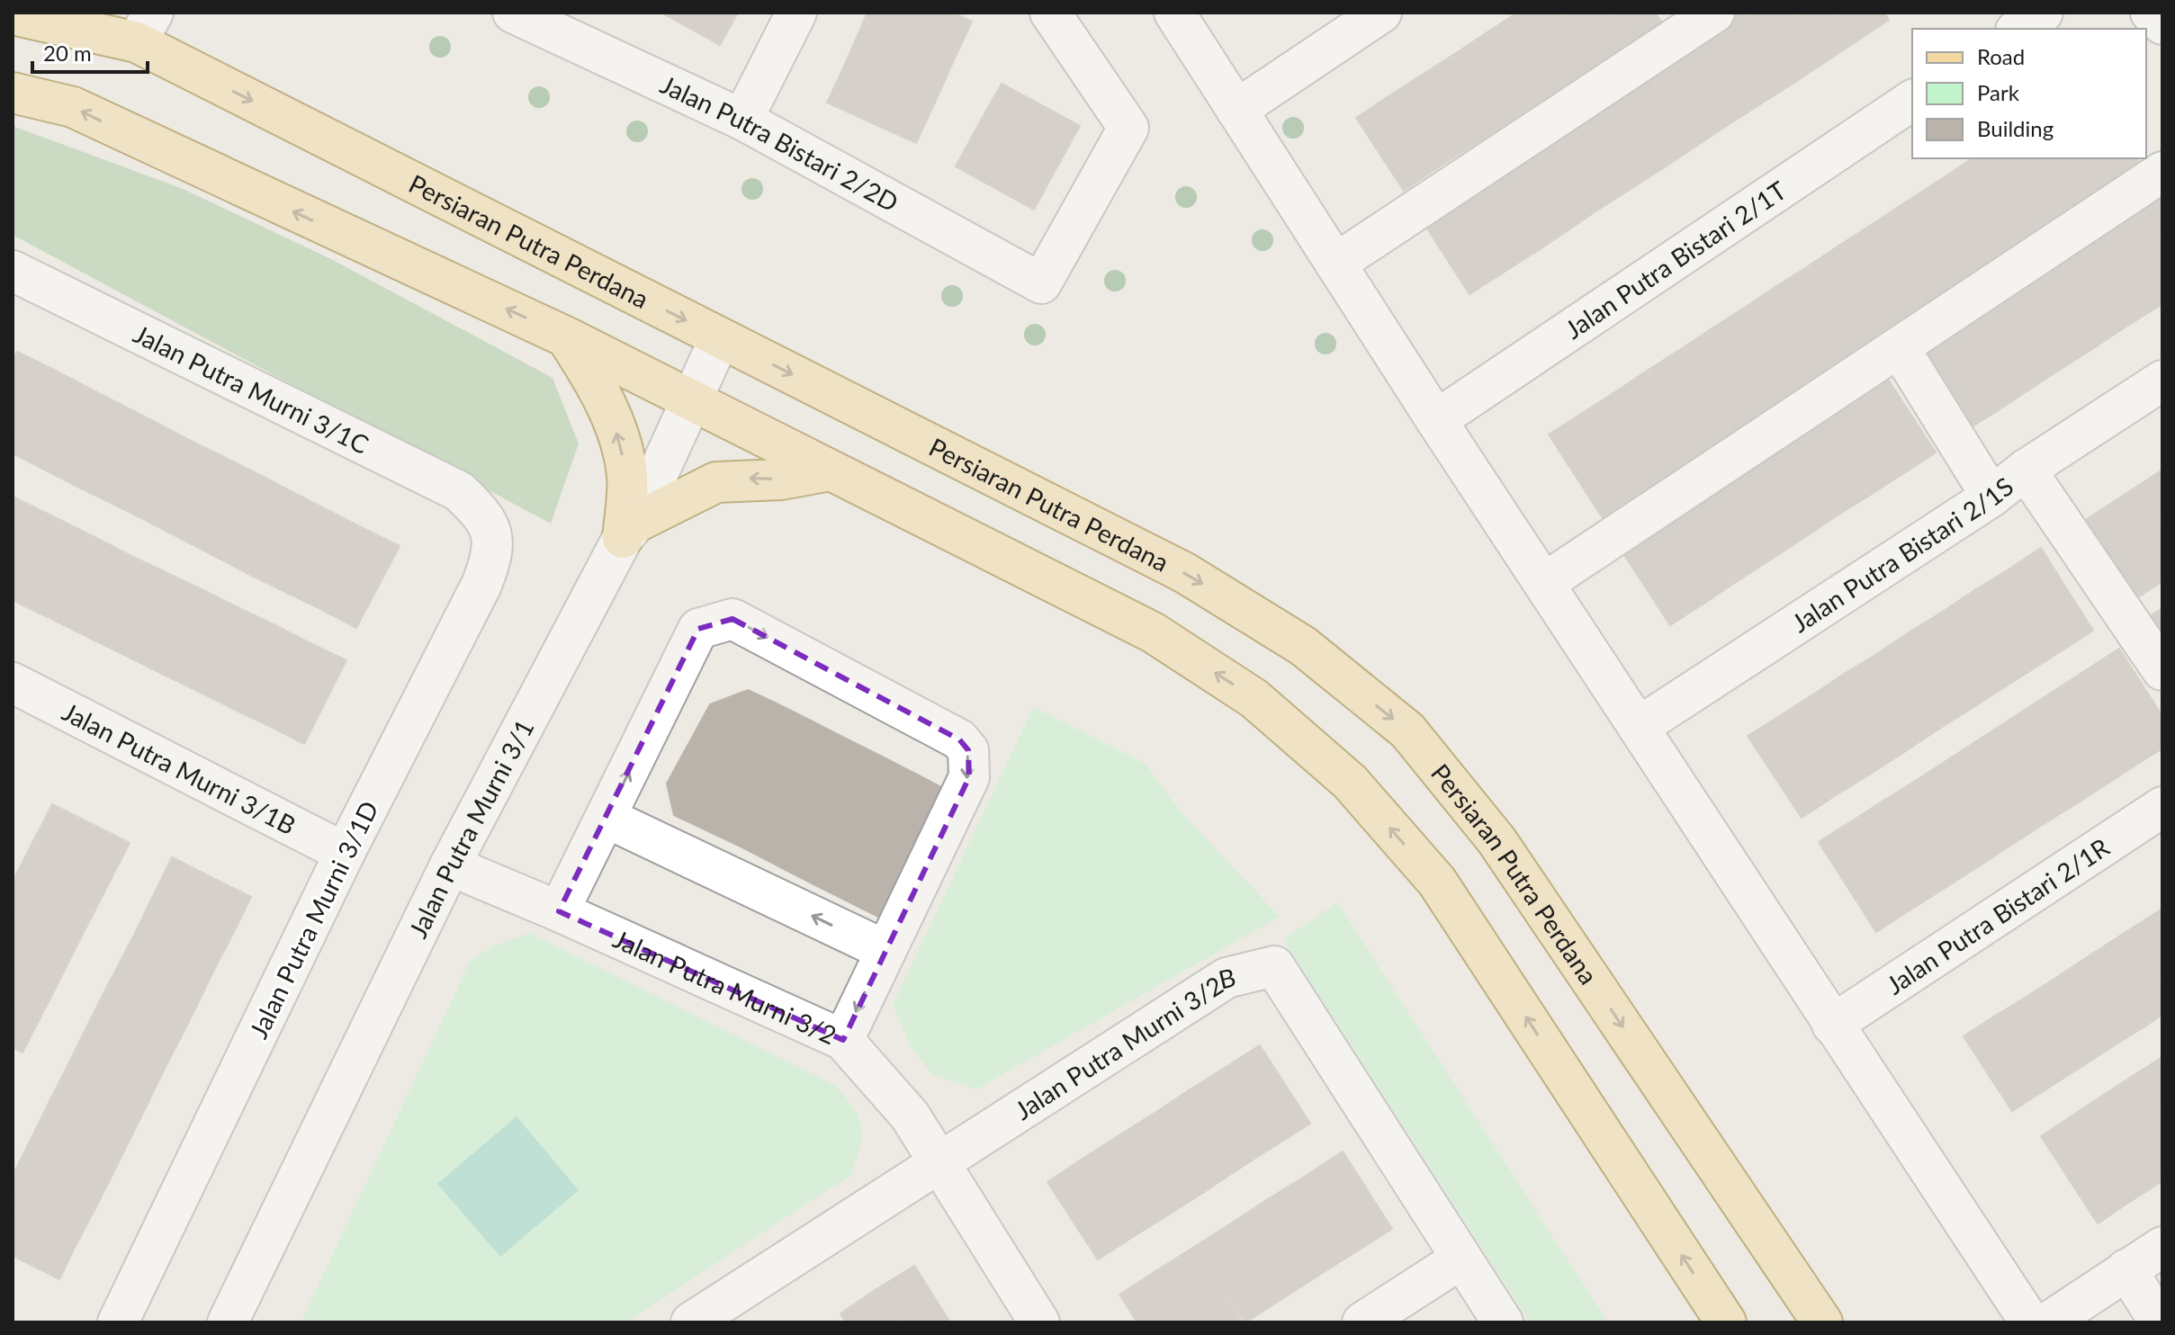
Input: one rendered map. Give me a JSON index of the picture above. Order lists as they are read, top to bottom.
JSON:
{
  "streets": {
    "main road": ["Persiaran Putra Perdana"],
    "street": [
      "Jalan Putra Bistari 2/2D",
      "Jalan Putra Bistari 2/1T",
      "Jalan Putra Murni 3/1C",
      "Jalan Putra Bistari 2/1S",
      "Jalan Putra Murni 3/1B",
      "Jalan Putra Murni 3/1",
      "Jalan Putra Bistari 2/1R",
      "Jalan Putra Murni 3/1D",
      "Jalan Putra Murni 3/2",
      "Jalan Putra Murni 3/2B"
    ]
  },
  "crossings": [
    ["Persiaran Putra Perdana", "Jalan Putra Murni 3/1"],
    ["Jalan Putra Murni 3/1C", "Jalan Putra Murni 3/1D"],
    ["Jalan Putra Murni 3/1B", "Jalan Putra Murni 3/1D"],
    ["Jalan Putra Murni 3/1", "Jalan Putra Murni 3/2"],
    ["Jalan Putra Murni 3/2", "Jalan Putra Murni 3/2B"]
  ],
  "legend": ["Road", "Park", "Building"],
  "scale_bar": "20 m"
}
